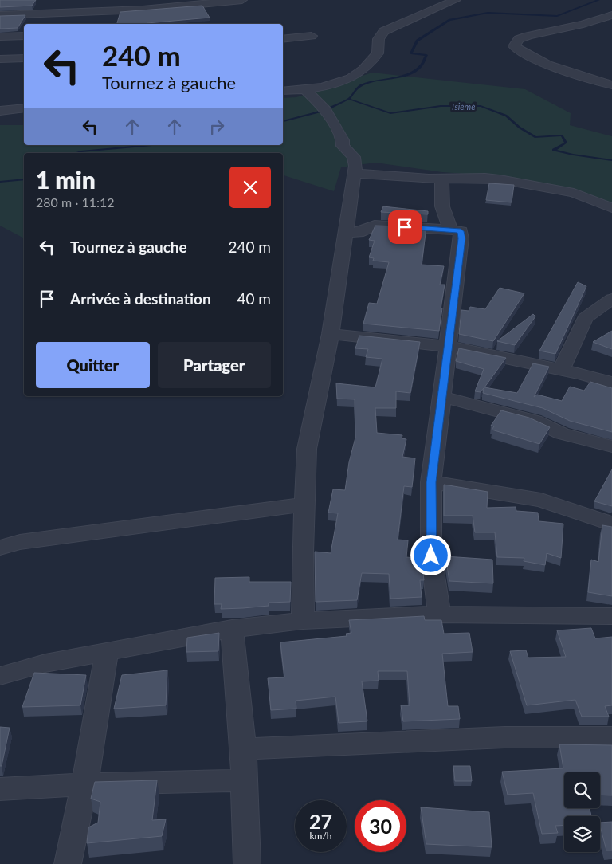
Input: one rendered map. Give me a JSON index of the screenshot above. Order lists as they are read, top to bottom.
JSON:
{
  "water": ["Tsiémé"],
  "page": {
    "turn": ["240 m", "Tournez à gauche"],
    "heading": ["1 min", "280 m · 11:12"],
    "list": [
      {
        "name": "Tournez à gauche",
        "value": "240 m"
      },
      {
        "name": "Arrivée à destination",
        "value": "40 m"
      }
    ],
    "buttons": ["Quitter", "Partager"],
    "speed": "27 km/h",
    "limit": "30"
  }
}
